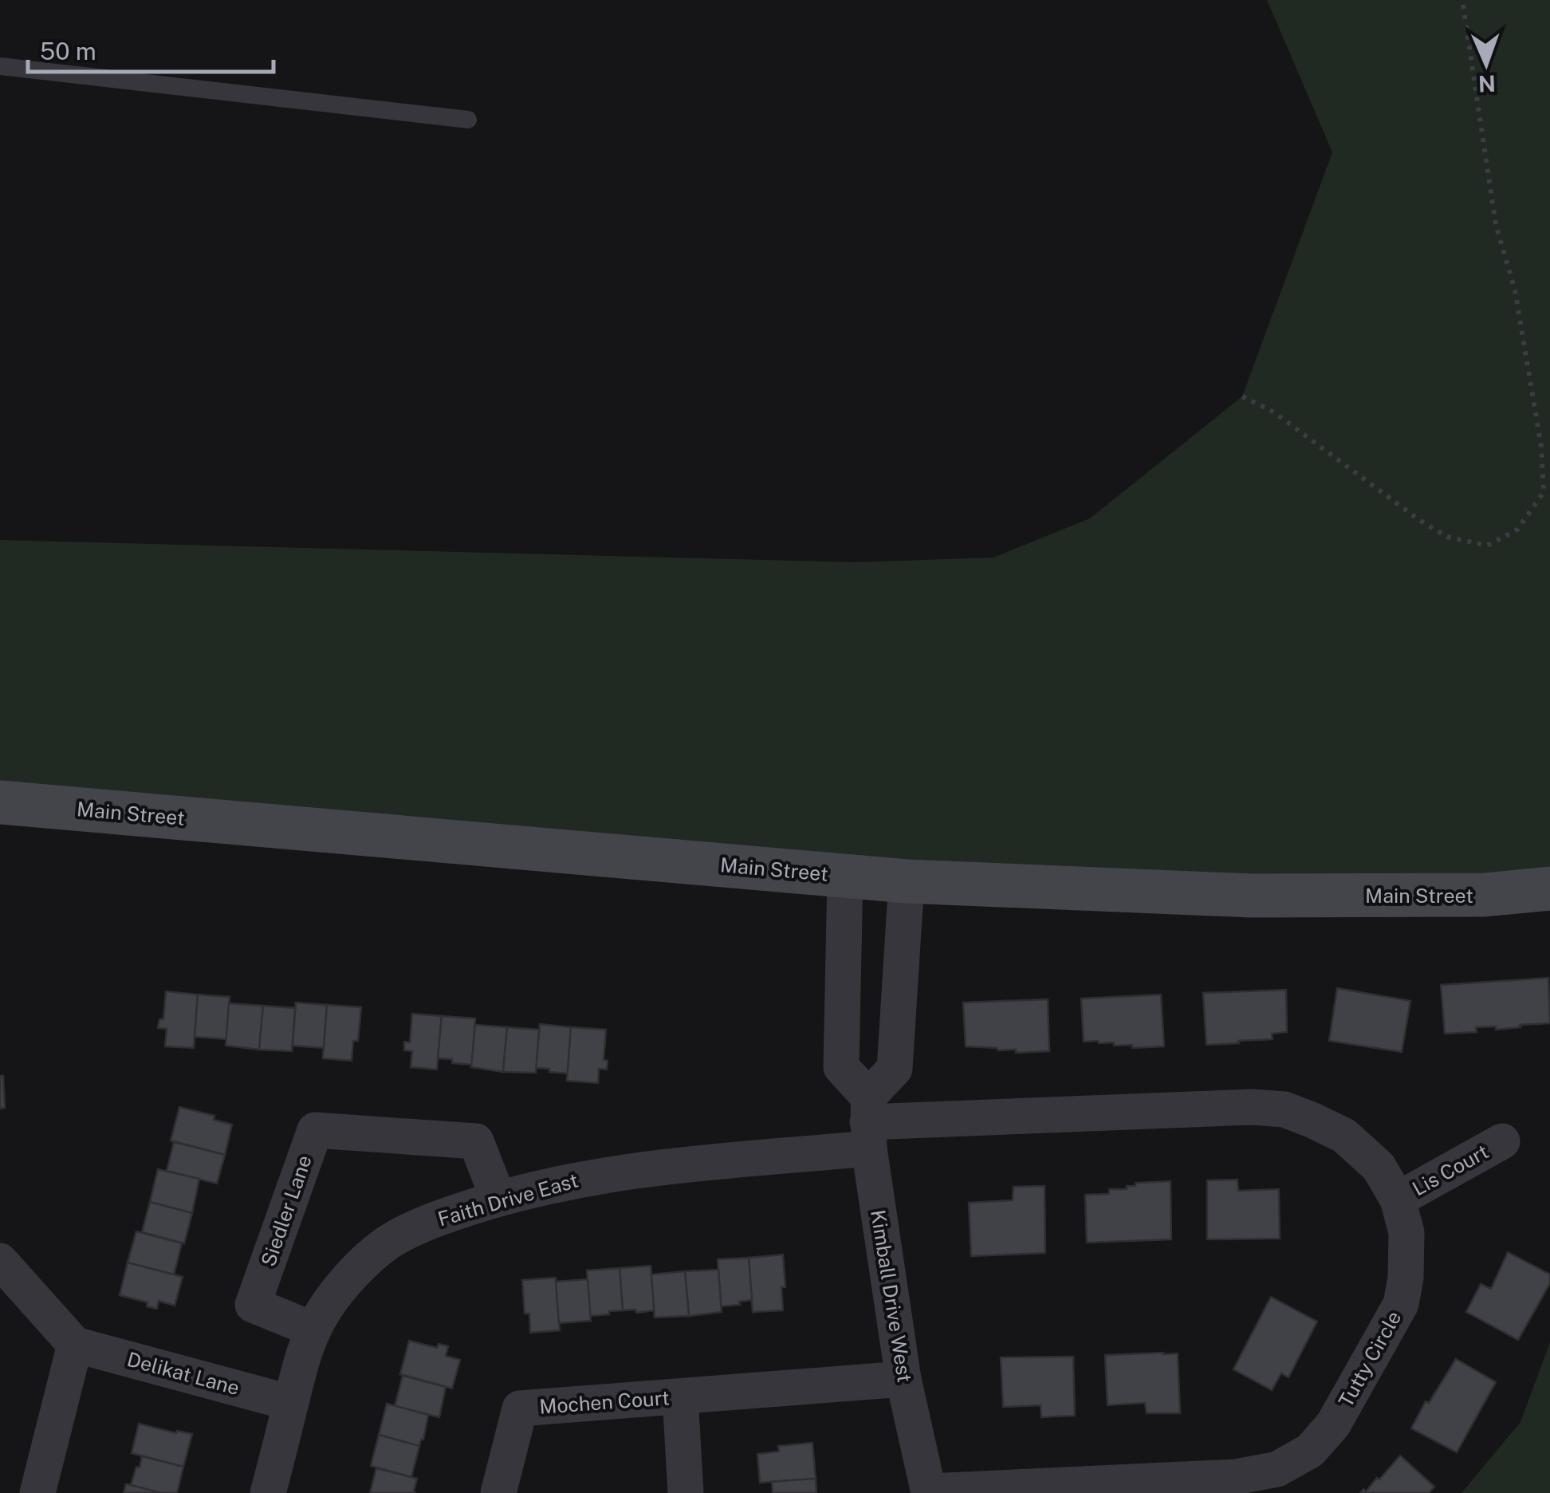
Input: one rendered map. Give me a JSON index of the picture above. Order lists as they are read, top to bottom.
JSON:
{
  "streets": {
    "main road": ["Main Street"],
    "street": [
      "Lis Court",
      "Faith Drive East",
      "Siedler Lane",
      "Kimball Drive West",
      "Tutty Circle",
      "Delikat Lane",
      "Mochen Court"
    ]
  },
  "crossings": [
    ["Lis Court", "Tutty Circle"],
    ["Faith Drive East", "Siedler Lane"],
    ["Faith Drive East", "Kimball Drive West"],
    ["Faith Drive East", "Tutty Circle"],
    ["Faith Drive East", "Delikat Lane"],
    ["Kimball Drive West", "Tutty Circle"],
    ["Kimball Drive West", "Mochen Court"]
  ],
  "scale_bar": "50 m",
  "north": "bottom"
}
